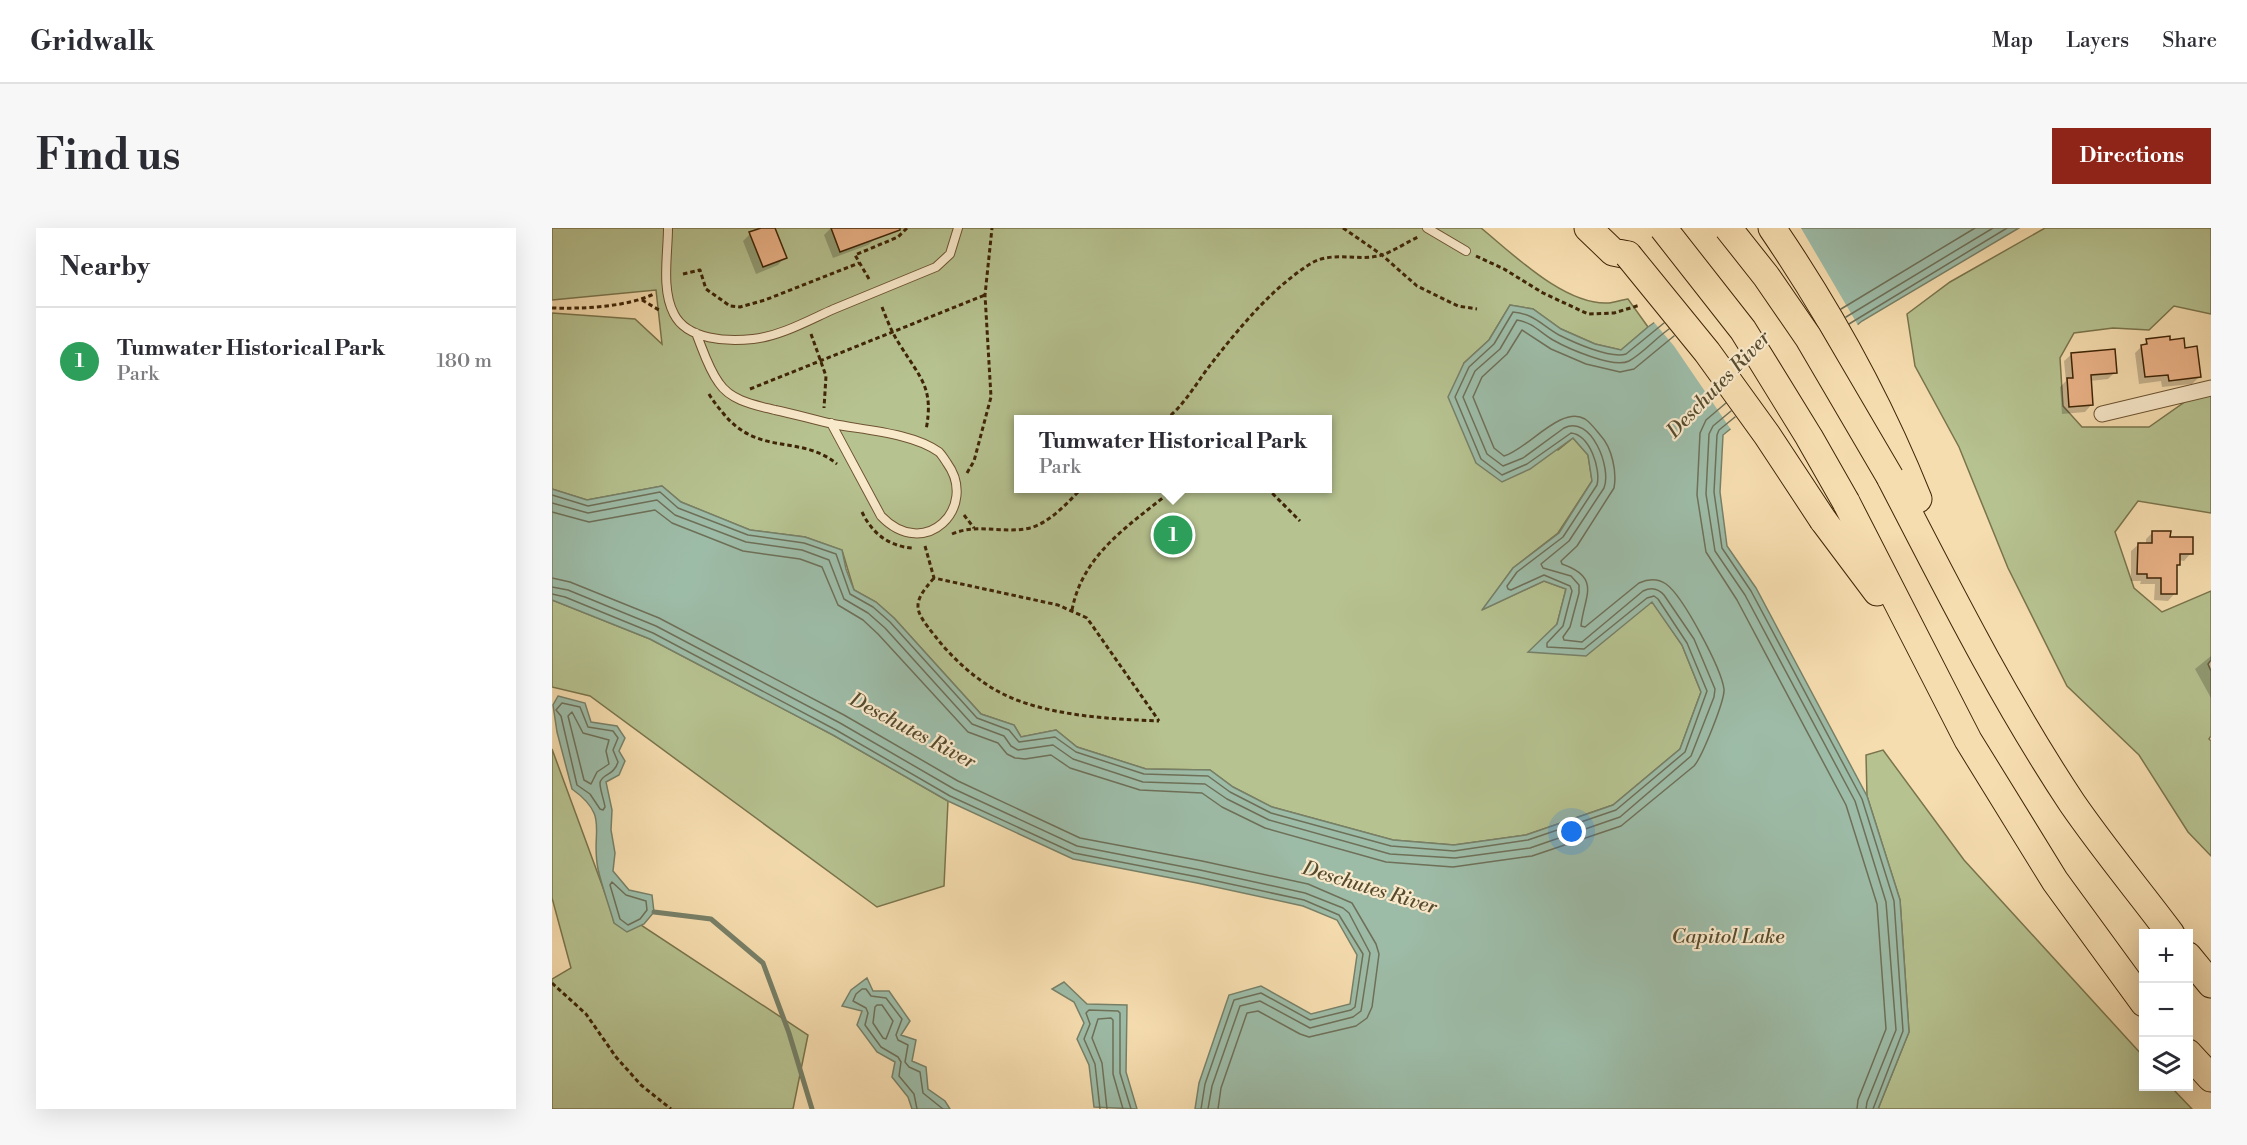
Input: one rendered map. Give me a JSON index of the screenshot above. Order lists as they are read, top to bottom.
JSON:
{
  "water": ["Deschutes River", "Capitol Lake"],
  "page": {
    "header": "Gridwalk",
    "nav": ["Map", "Layers", "Share"],
    "buttons": "Directions",
    "title": "Find us",
    "heading": "Nearby",
    "list": [
      {
        "mark": "1",
        "name": "Tumwater Historical Park",
        "note": "Park",
        "value": "180 m"
      }
    ],
    "popup": ["Tumwater Historical Park", "Park"],
    "pins": "1",
    "map_buttons": ["+", "−"]
  }
}
